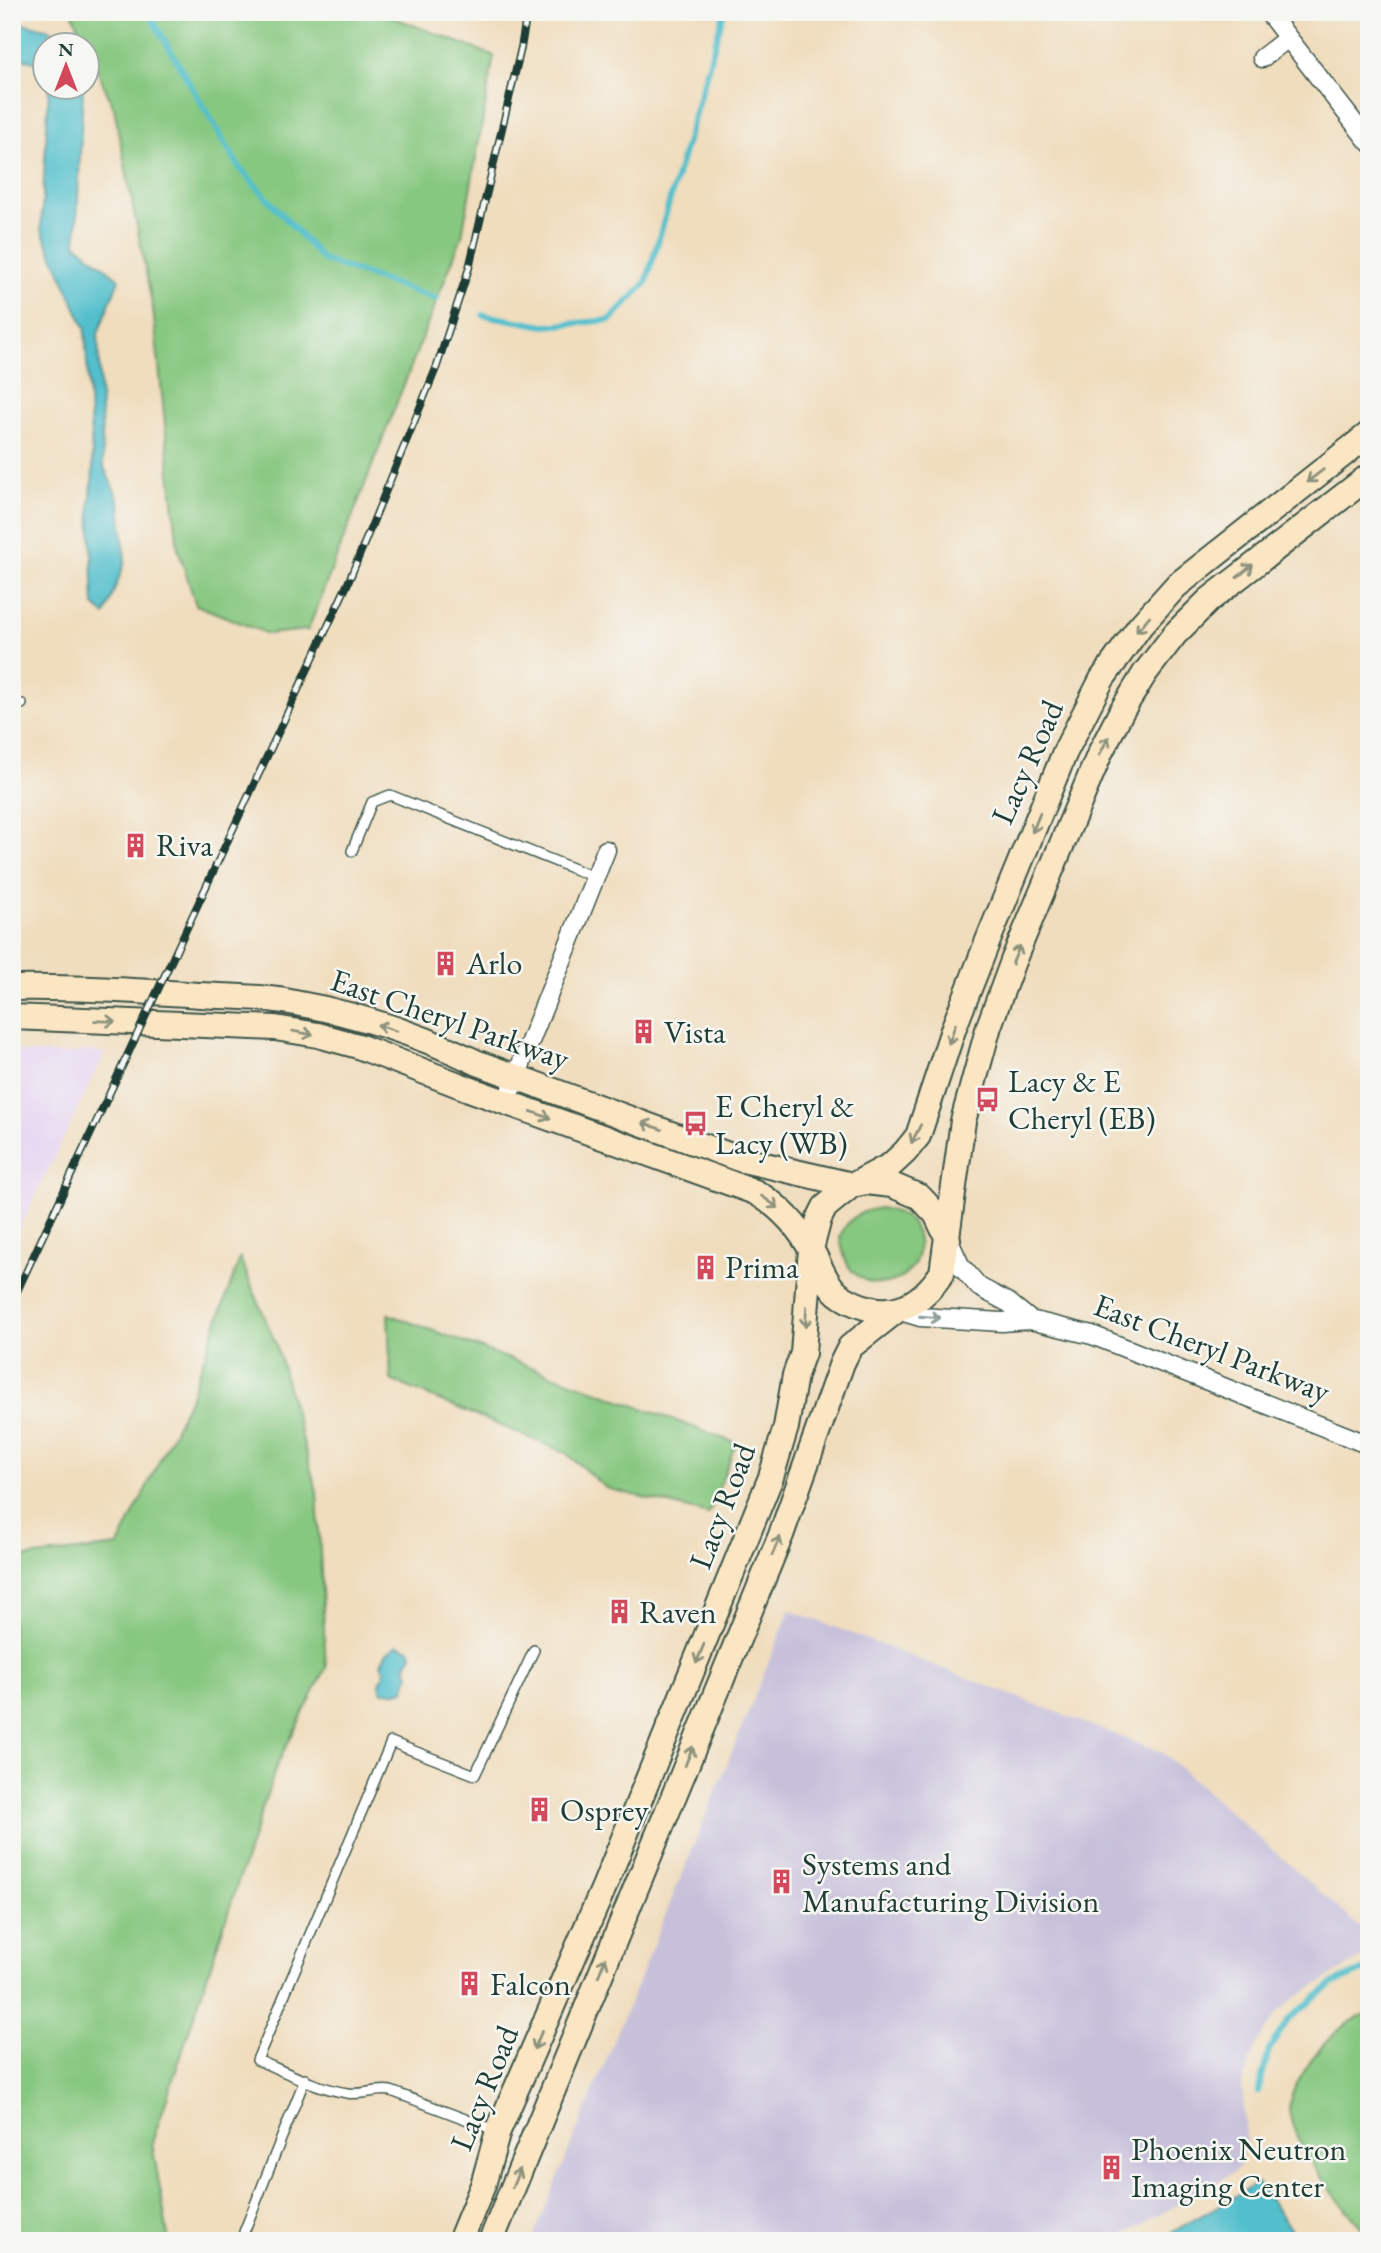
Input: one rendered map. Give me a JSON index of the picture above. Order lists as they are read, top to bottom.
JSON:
{
  "streets": {
    "main road": ["Lacy Road", "East Cheryl Parkway"]
  },
  "crossings": [
    ["Lacy Road", "East Cheryl Parkway"]
  ],
  "places": {
    "building": [
      "Riva",
      "Arlo",
      "Vista",
      "Prima",
      "Raven",
      "Osprey",
      "Systems and Manufacturing Division",
      "Falcon",
      "Phoenix Neutron Imaging Center"
    ],
    "bus stop": ["Lacy & E Cheryl (EB)", "E Cheryl & Lacy (WB)"]
  },
  "north": "top"
}
